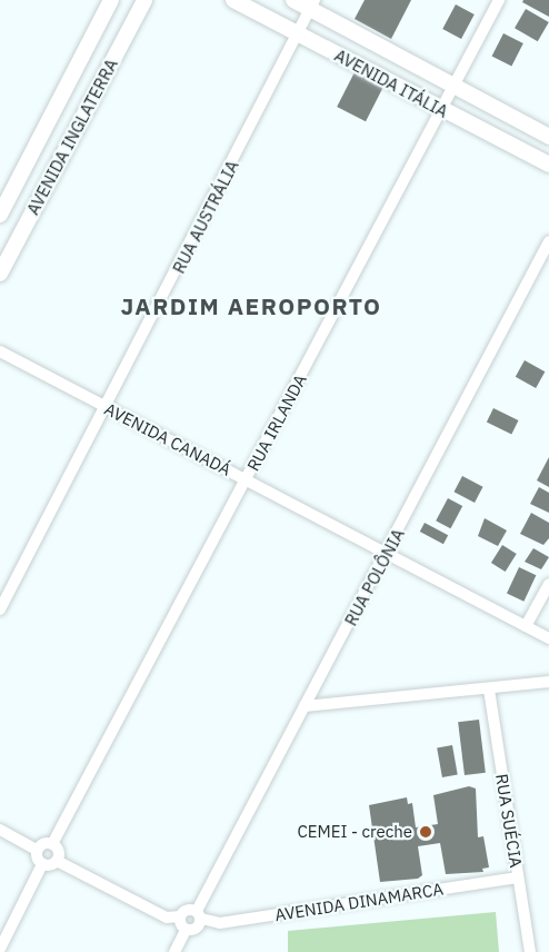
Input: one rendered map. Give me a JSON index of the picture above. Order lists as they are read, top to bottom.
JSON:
{
  "streets": {
    "street": [
      "AVENIDA ITÁLIA",
      "AVENIDA INGLATERRA",
      "RUA AUSTRÁLIA",
      "RUA IRLANDA",
      "AVENIDA CANADÁ",
      "RUA POLÔNIA",
      "RUA SUÉCIA",
      "AVENIDA DINAMARCA"
    ]
  },
  "crossings": [
    ["AVENIDA ITÁLIA", "RUA AUSTRÁLIA"],
    ["AVENIDA ITÁLIA", "RUA IRLANDA"],
    ["RUA AUSTRÁLIA", "AVENIDA CANADÁ"],
    ["RUA IRLANDA", "AVENIDA CANADÁ"],
    ["AVENIDA CANADÁ", "RUA POLÔNIA"],
    ["RUA POLÔNIA", "AVENIDA DINAMARCA"],
    ["RUA SUÉCIA", "AVENIDA DINAMARCA"]
  ],
  "districts": ["JARDIM AEROPORTO"],
  "places": ["CEMEI - creche"]
}
